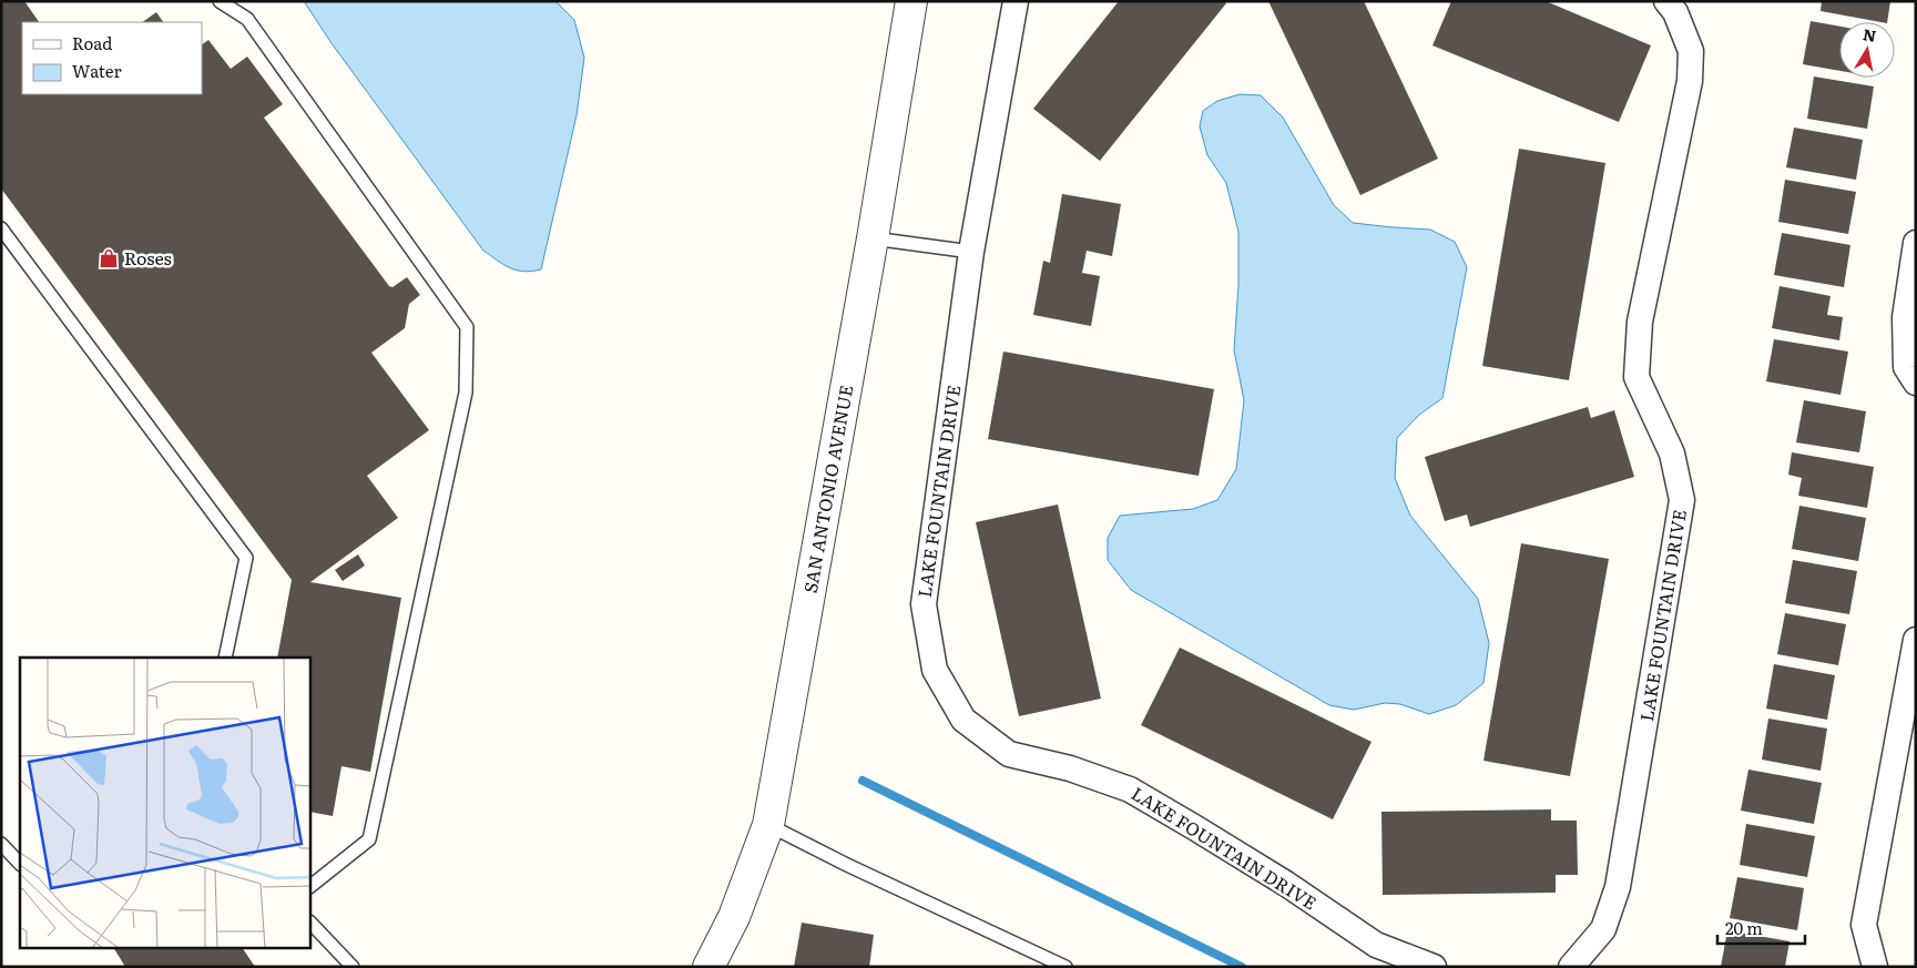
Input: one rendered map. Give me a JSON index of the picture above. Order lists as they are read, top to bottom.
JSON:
{
  "streets": {
    "street": ["SAN ANTONIO AVENUE", "LAKE FOUNTAIN DRIVE"]
  },
  "places": {
    "shop": ["Roses"]
  },
  "legend": ["Road", "Water"],
  "scale_bar": "20 m",
  "north": "top"
}
